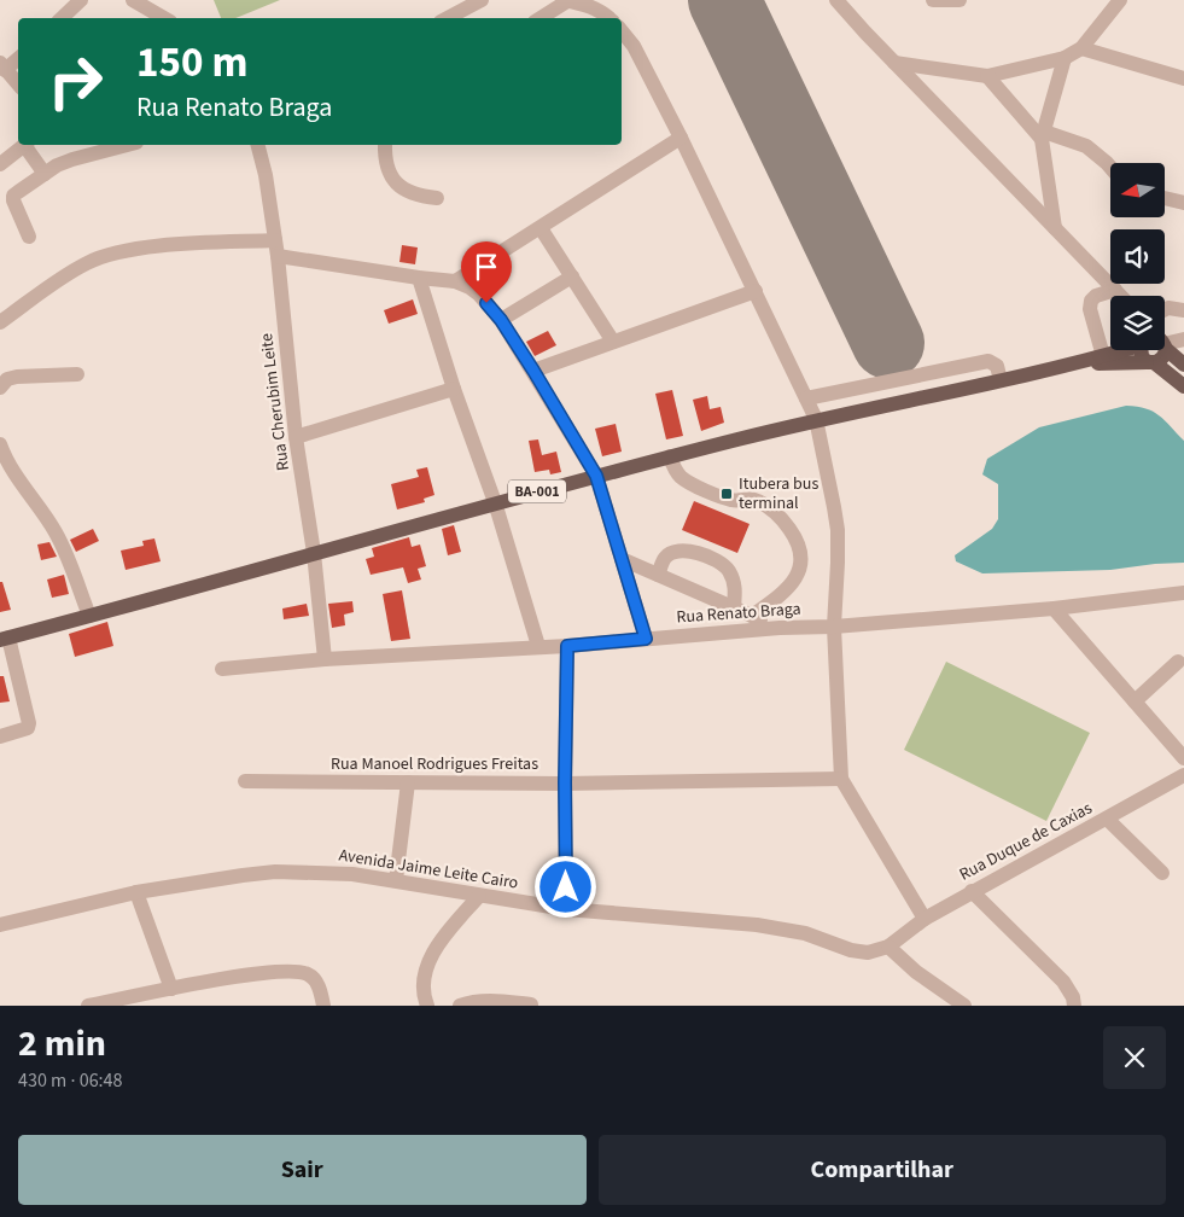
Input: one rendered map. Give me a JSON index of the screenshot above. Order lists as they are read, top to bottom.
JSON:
{
  "streets": {
    "main road": ["BA-001"],
    "street": [
      "Rua Cherubim Leite",
      "Rua Renato Braga",
      "Rua Manoel Rodrigues Freitas",
      "Rua Duque de Caxias",
      "Avenida Jaime Leite Cairo"
    ]
  },
  "crossings": [
    ["Rua Cherubim Leite", "BA-001"],
    ["Rua Cherubim Leite", "Rua Renato Braga"],
    ["Rua Duque de Caxias", "Avenida Jaime Leite Cairo"]
  ],
  "places": {
    "transit": ["Itubera bus terminal"]
  },
  "north": "left",
  "page": {
    "turn": ["150 m", "Rua Renato Braga"],
    "heading": ["2 min", "430 m · 06:48"],
    "buttons": ["Sair", "Compartilhar"]
  }
}
